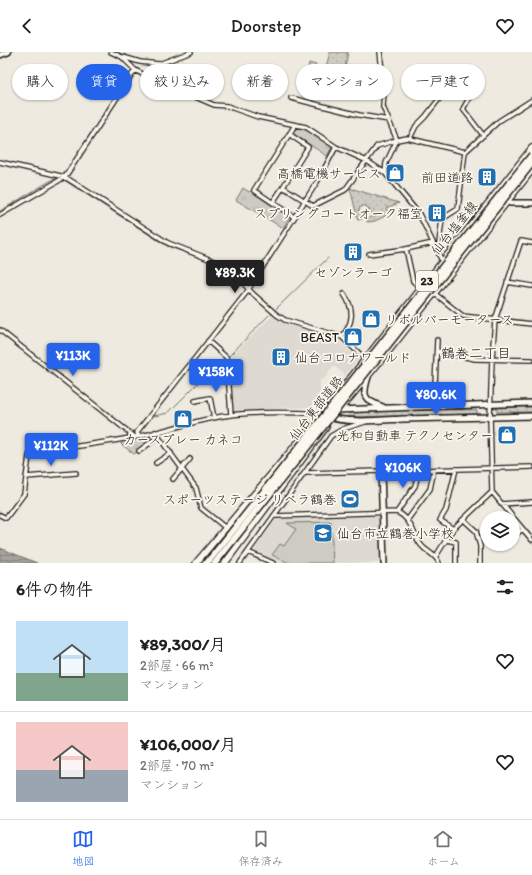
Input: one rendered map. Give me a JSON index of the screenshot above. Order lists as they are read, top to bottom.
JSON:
{
  "streets": {
    "highway": ["仙台東部道路"],
    "main road": ["仙台塩釜線", "23"]
  },
  "districts": ["鶴巻二丁目"],
  "places": {
    "shop": [
      "高橋電機サービス",
      "リボルバーモータース",
      "BEAST",
      "カースプレー カネコ",
      "光和自動車 テクノセンター"
    ],
    "building": [
      "前田道路",
      "スプリングコートオーク福室",
      "セゾンラーゴ",
      "仙台コロナワールド"
    ],
    "sports": ["スポーツステージ リベラ鶴巻"],
    "school or university": ["仙台市立鶴巻小学校"]
  },
  "page": {
    "header": "Doorstep",
    "chip": [
      "購入",
      "賃貸",
      "絞り込み",
      "新着",
      "マンション",
      "一戸建て"
    ],
    "price": [
      "¥89.3K",
      "¥113K",
      "¥158K",
      "¥80.6K",
      "¥112K",
      "¥106K"
    ],
    "heading": "6件の物件",
    "list": [
      {
        "name": "¥89,300/月",
        "note": "2部屋 · 66 m² · マンション"
      },
      {
        "name": "¥106,000/月",
        "note": "2部屋 · 70 m² · マンション"
      }
    ],
    "tabs": ["地図", "保存済み", "ホーム"]
  }
}
